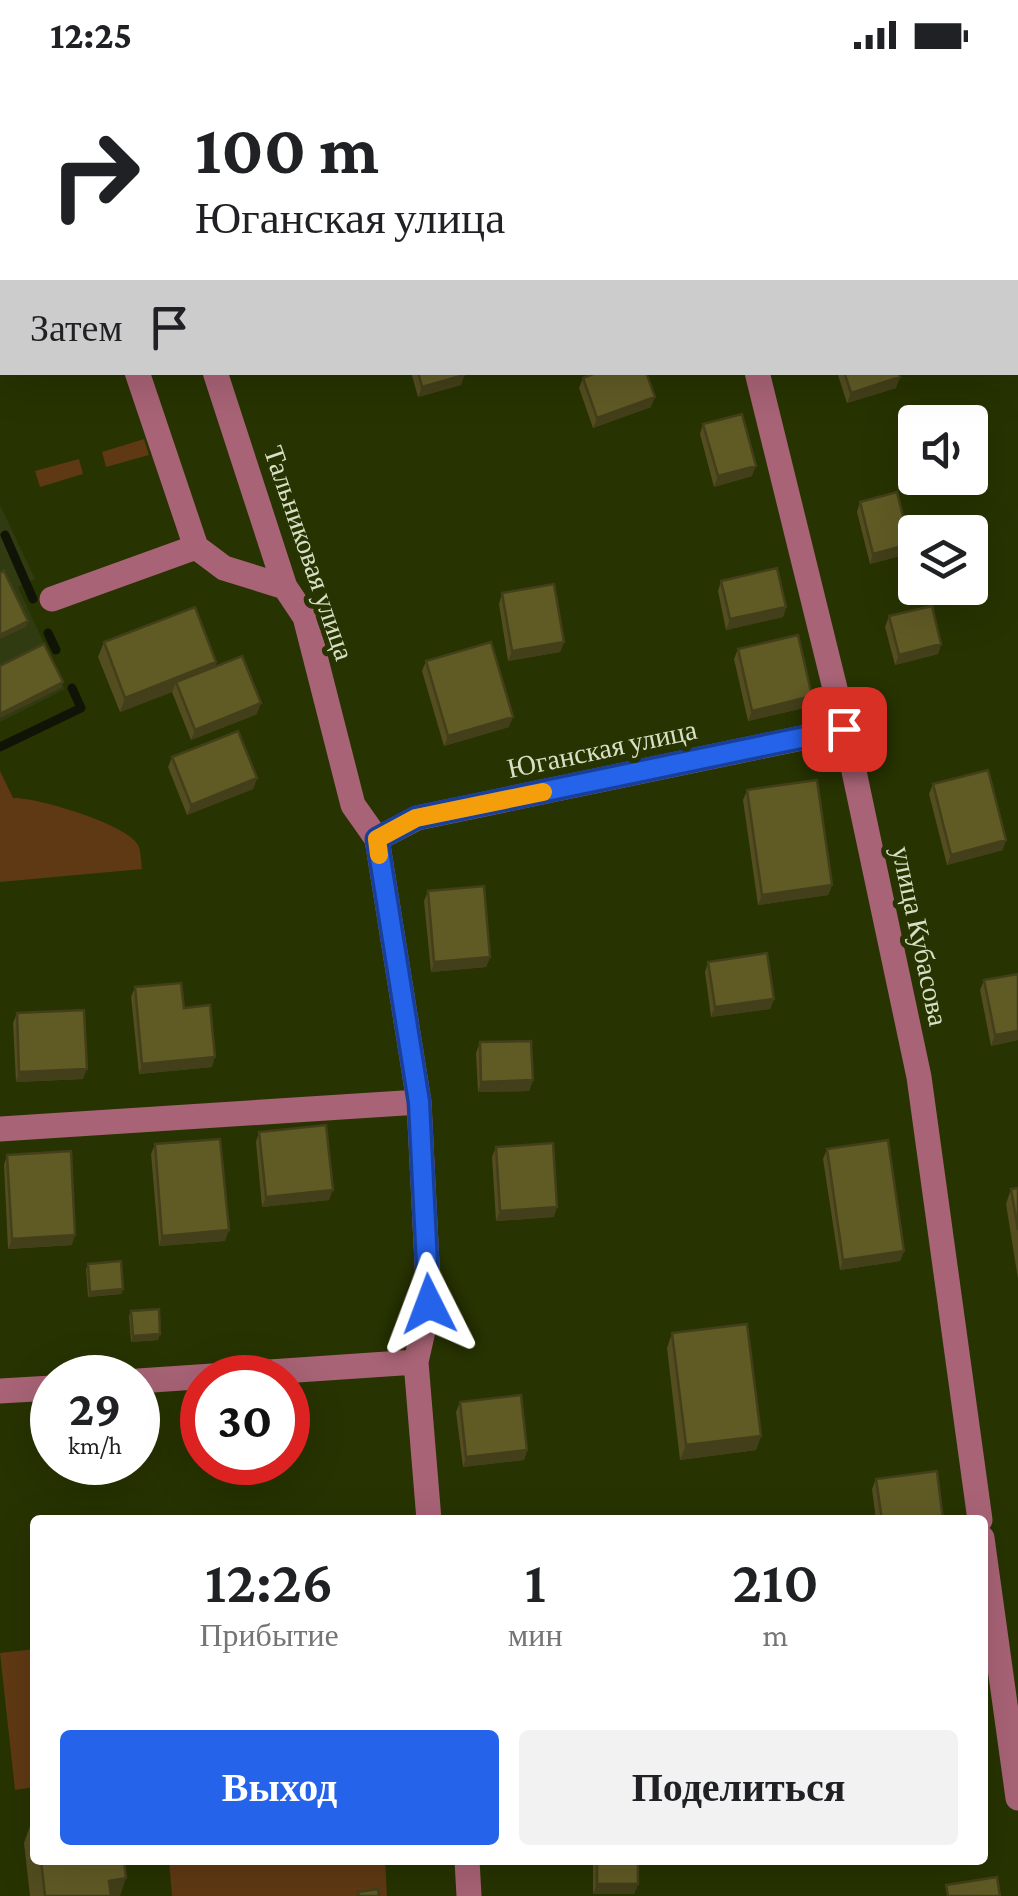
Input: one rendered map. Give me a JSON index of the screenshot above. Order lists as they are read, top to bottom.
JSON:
{
  "streets": {
    "street": ["Тальниковая улица", "Юганская улица", "улица Кубасова"]
  },
  "crossings": [
    ["Тальниковая улица", "Юганская улица"],
    ["Юганская улица", "улица Кубасова"]
  ],
  "page": {
    "status": "12:25",
    "turn": ["100 m", "Юганская улица"],
    "then": "Затем",
    "speed": "29 km/h",
    "limit": "30",
    "eta": [
      "12:26",
      "Прибытие",
      "1",
      "мин",
      "210",
      "m"
    ],
    "buttons": ["Выход", "Поделиться"]
  }
}
